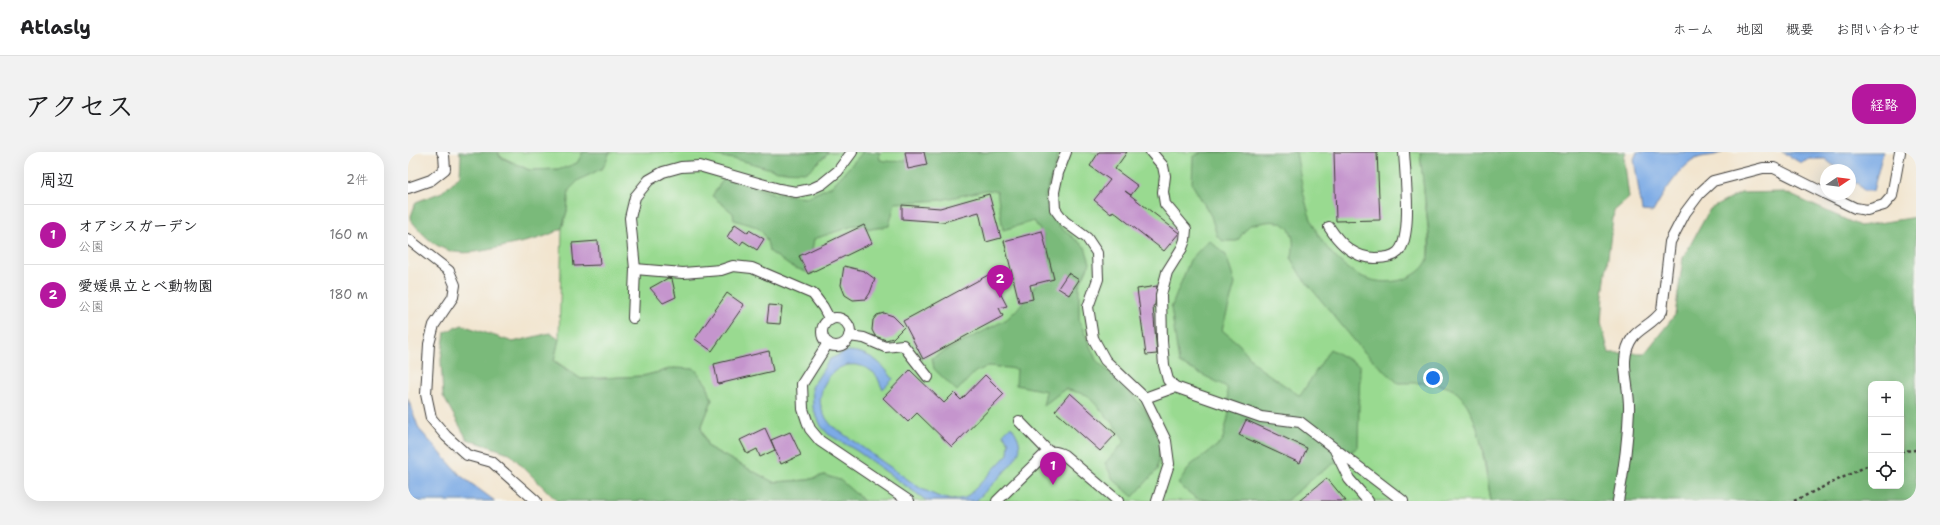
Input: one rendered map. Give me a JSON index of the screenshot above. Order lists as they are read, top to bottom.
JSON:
{
  "north": "right",
  "page": {
    "header": "Atlasly",
    "nav": [
      "ホーム",
      "地図",
      "概要",
      "お問い合わせ"
    ],
    "title": "アクセス",
    "buttons": "経路",
    "heading": ["周辺", "2件"],
    "list": [
      {
        "mark": "1",
        "name": "オアシスガーデン",
        "note": "公園",
        "value": "160 m"
      },
      {
        "mark": "2",
        "name": "愛媛県立とべ動物園",
        "note": "公園",
        "value": "180 m"
      }
    ],
    "pins": ["2", "1"],
    "map_buttons": ["+", "−"]
  }
}
